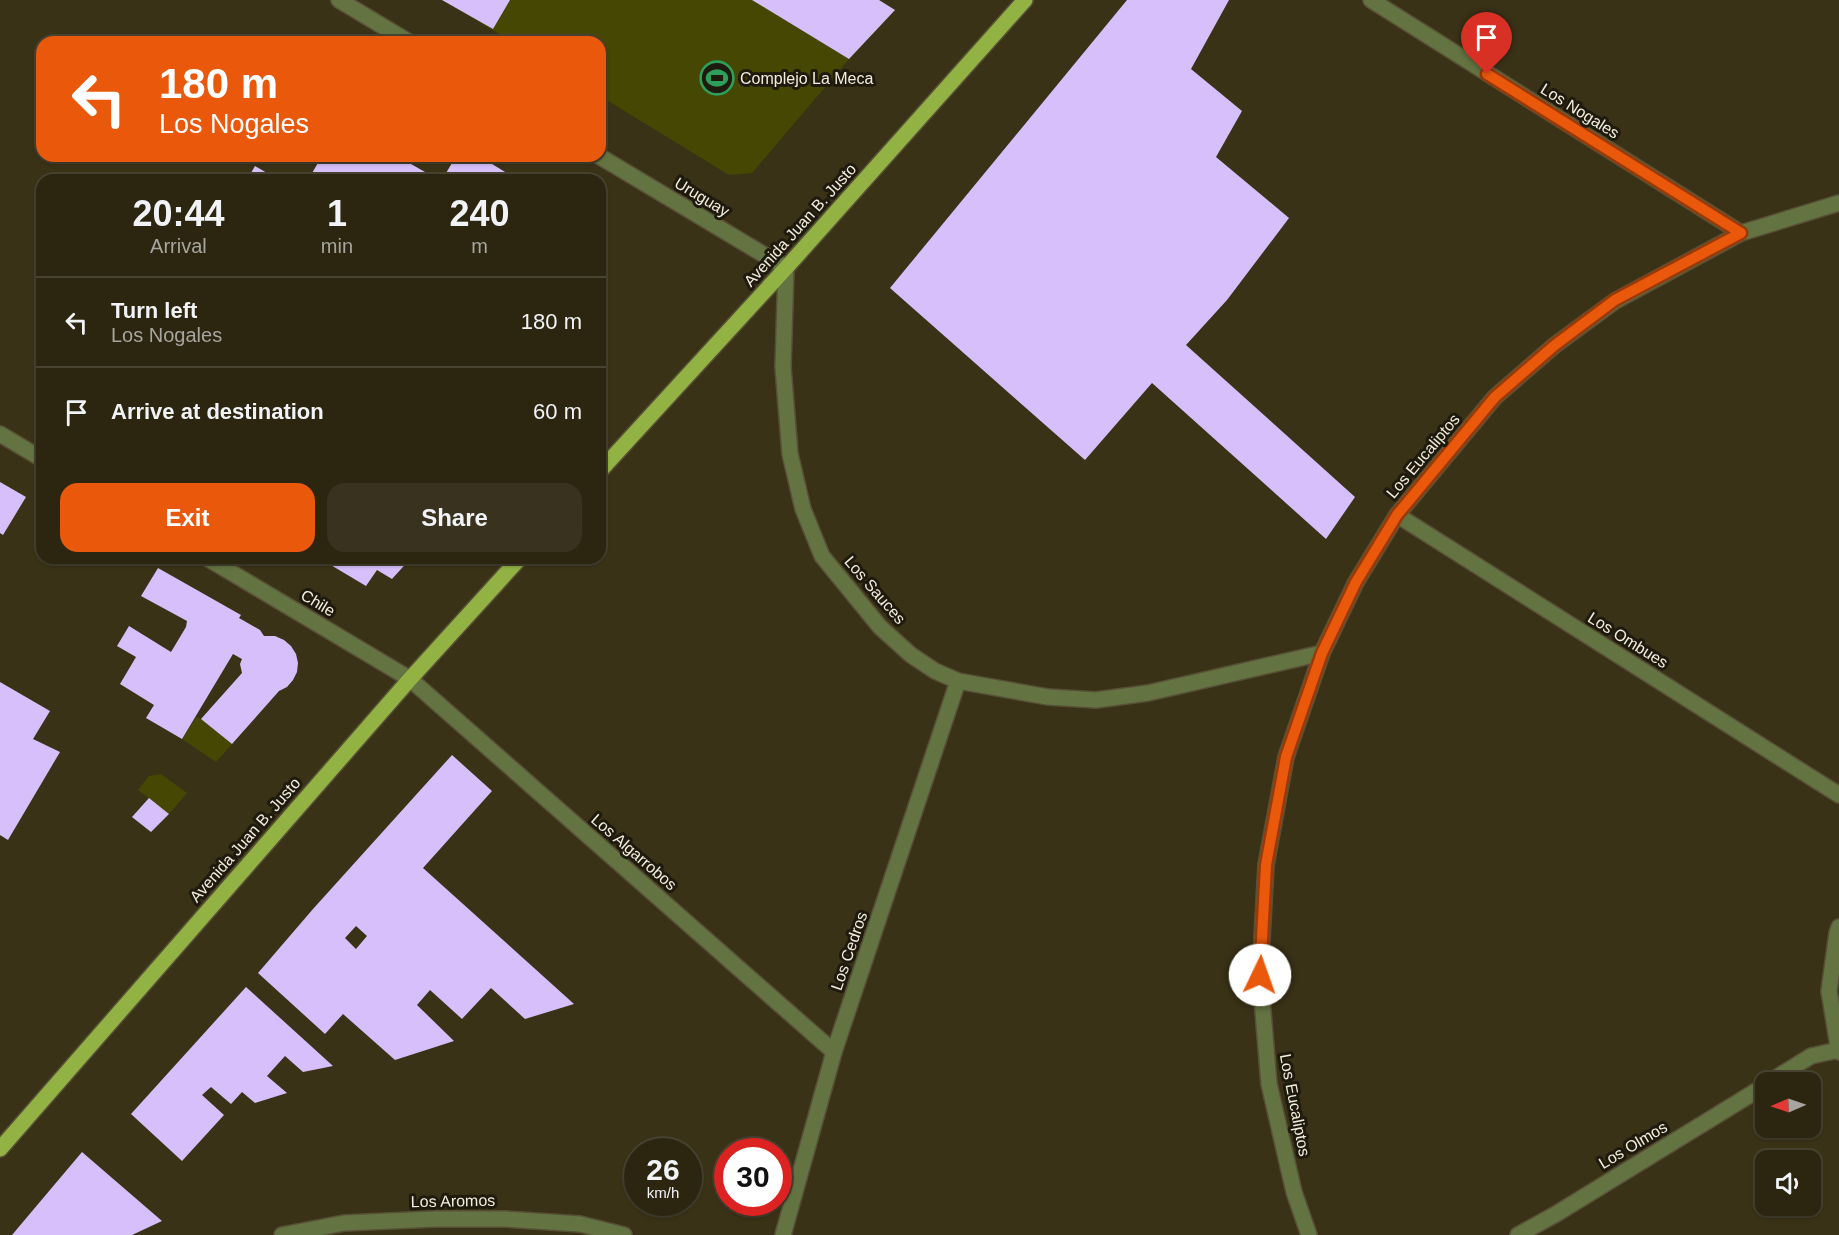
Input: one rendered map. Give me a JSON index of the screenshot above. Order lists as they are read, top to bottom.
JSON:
{
  "streets": {
    "main road": ["Avenida Juan B. Justo"],
    "street": [
      "Los Nogales",
      "Uruguay",
      "Los Eucaliptos",
      "Los Sauces",
      "Chile",
      "Los Ombues",
      "Los Algarrobos",
      "Los Cedros",
      "Los Olmos",
      "Los Aromos"
    ]
  },
  "crossings": [
    ["Los Nogales", "Los Eucaliptos"],
    ["Uruguay", "Avenida Juan B. Justo"],
    ["Uruguay", "Los Sauces"],
    ["Avenida Juan B. Justo", "Los Sauces"],
    ["Avenida Juan B. Justo", "Chile"],
    ["Avenida Juan B. Justo", "Los Algarrobos"],
    ["Los Eucaliptos", "Los Sauces"],
    ["Los Eucaliptos", "Los Ombues"],
    ["Los Sauces", "Los Cedros"],
    ["Chile", "Los Algarrobos"],
    ["Los Algarrobos", "Los Cedros"]
  ],
  "places": {
    "sports": ["Complejo La Meca"]
  },
  "north": "left",
  "page": {
    "turn": ["180 m", "Los Nogales"],
    "eta": [
      "20:44",
      "Arrival",
      "1",
      "min",
      "240",
      "m"
    ],
    "list": [
      {
        "name": "Turn left",
        "note": "Los Nogales",
        "value": "180 m"
      },
      {
        "name": "Arrive at destination",
        "value": "60 m"
      }
    ],
    "buttons": ["Exit", "Share"],
    "speed": "26 km/h",
    "limit": "30"
  }
}
